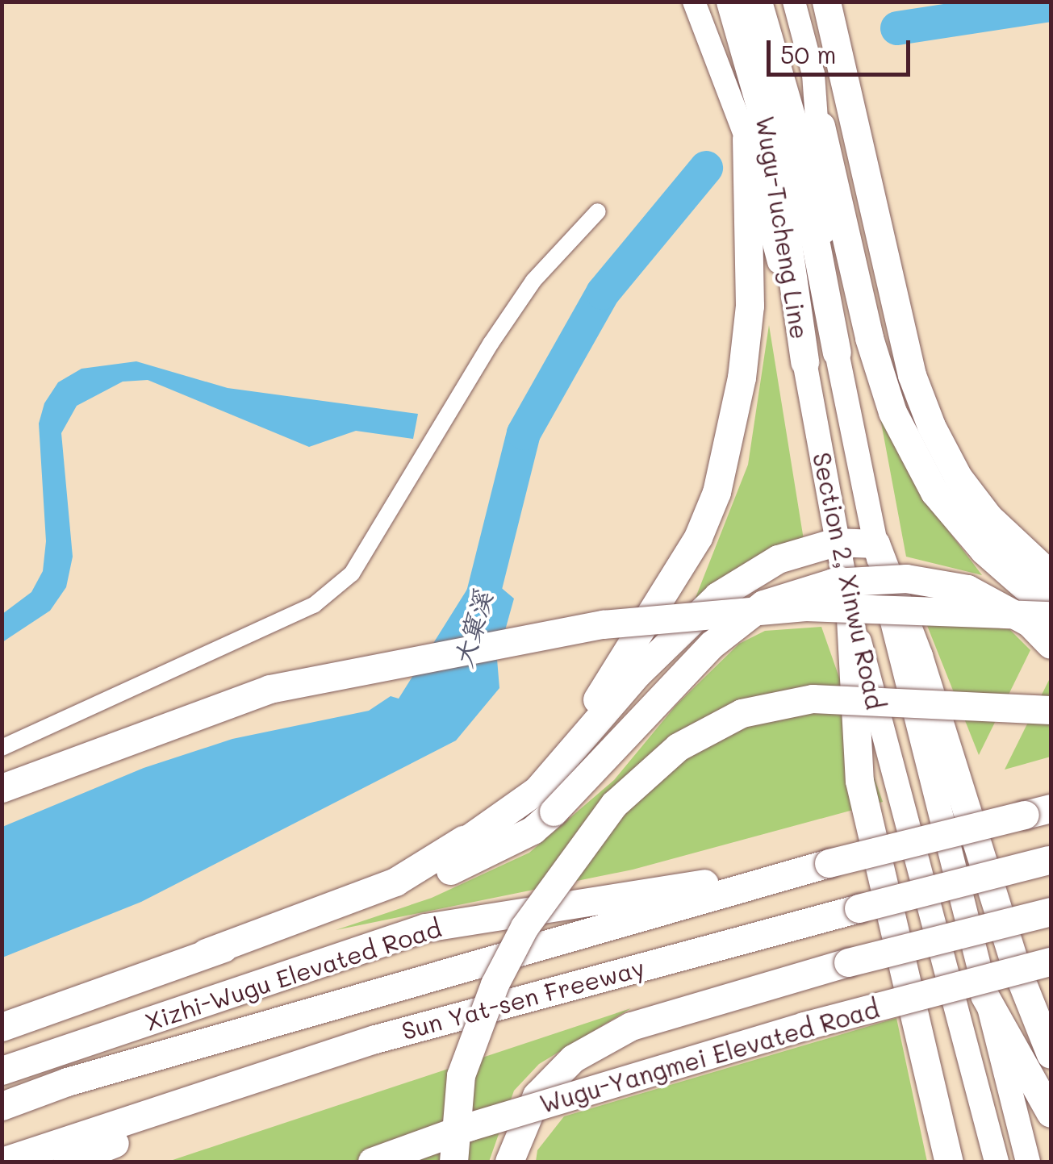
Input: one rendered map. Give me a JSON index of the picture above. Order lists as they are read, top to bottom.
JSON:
{
  "streets": {
    "highway": [
      "Wugu-Tucheng Line",
      "Xizhi-Wugu Elevated Road",
      "Sun Yat-sen Freeway",
      "Wugu-Yangmei Elevated Road"
    ],
    "main road": ["Section 2, Xinwu Road"]
  },
  "crossings": [
    ["Wugu-Tucheng Line", "Section 2, Xinwu Road"],
    ["Xizhi-Wugu Elevated Road", "Sun Yat-sen Freeway"]
  ],
  "water": ["大窠溪"],
  "scale_bar": "50 m"
}
